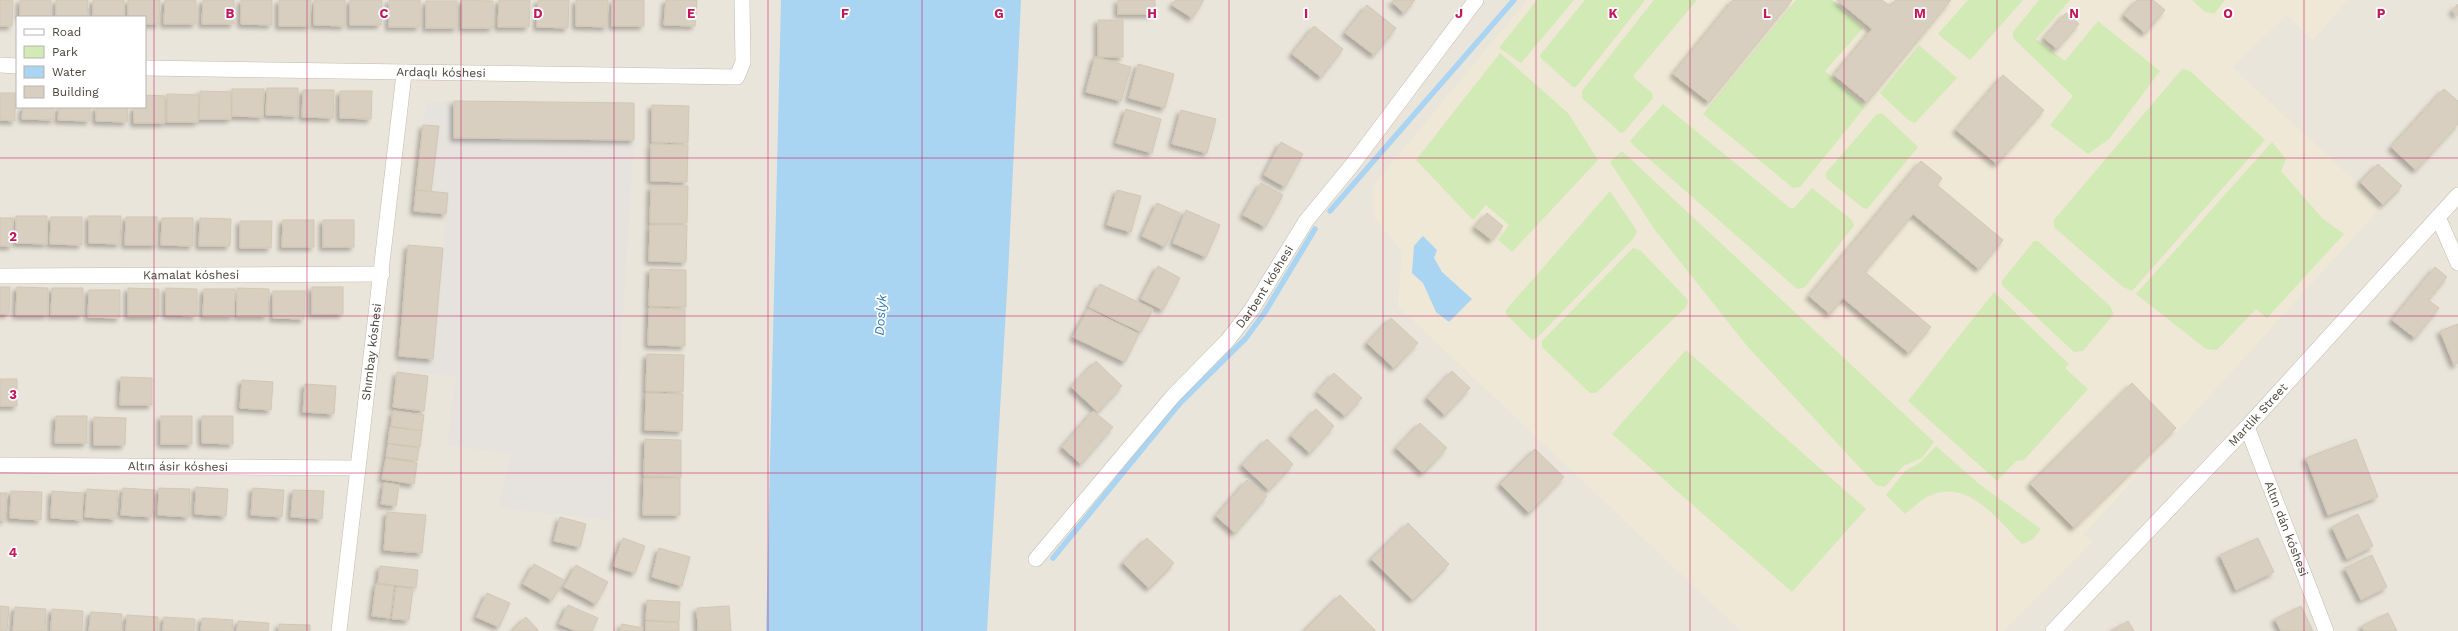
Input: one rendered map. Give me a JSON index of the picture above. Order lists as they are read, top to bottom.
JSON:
{
  "streets": {
    "street": [
      "Ardaqlı kóshesi",
      "Kamalat kóshesi",
      "Darbent kóshesi",
      "Shımbay kóshesi",
      "Martlik Street",
      "Altın ásir kóshesi",
      "Altın dán kóshesi"
    ]
  },
  "crossings": [
    ["Ardaqlı kóshesi", "Shımbay kóshesi"],
    ["Kamalat kóshesi", "Shımbay kóshesi"],
    ["Shımbay kóshesi", "Altın ásir kóshesi"],
    ["Martlik Street", "Altın dán kóshesi"]
  ],
  "water": ["Doslyk"],
  "legend": [
    "Road",
    "Park",
    "Water",
    "Building"
  ],
  "grid": {
    "columns": [
      "B",
      "C",
      "D",
      "E",
      "F",
      "G",
      "H",
      "I",
      "J",
      "K",
      "L",
      "M",
      "N",
      "O",
      "P"
    ],
    "rows": ["2", "3", "4"]
  }
}
